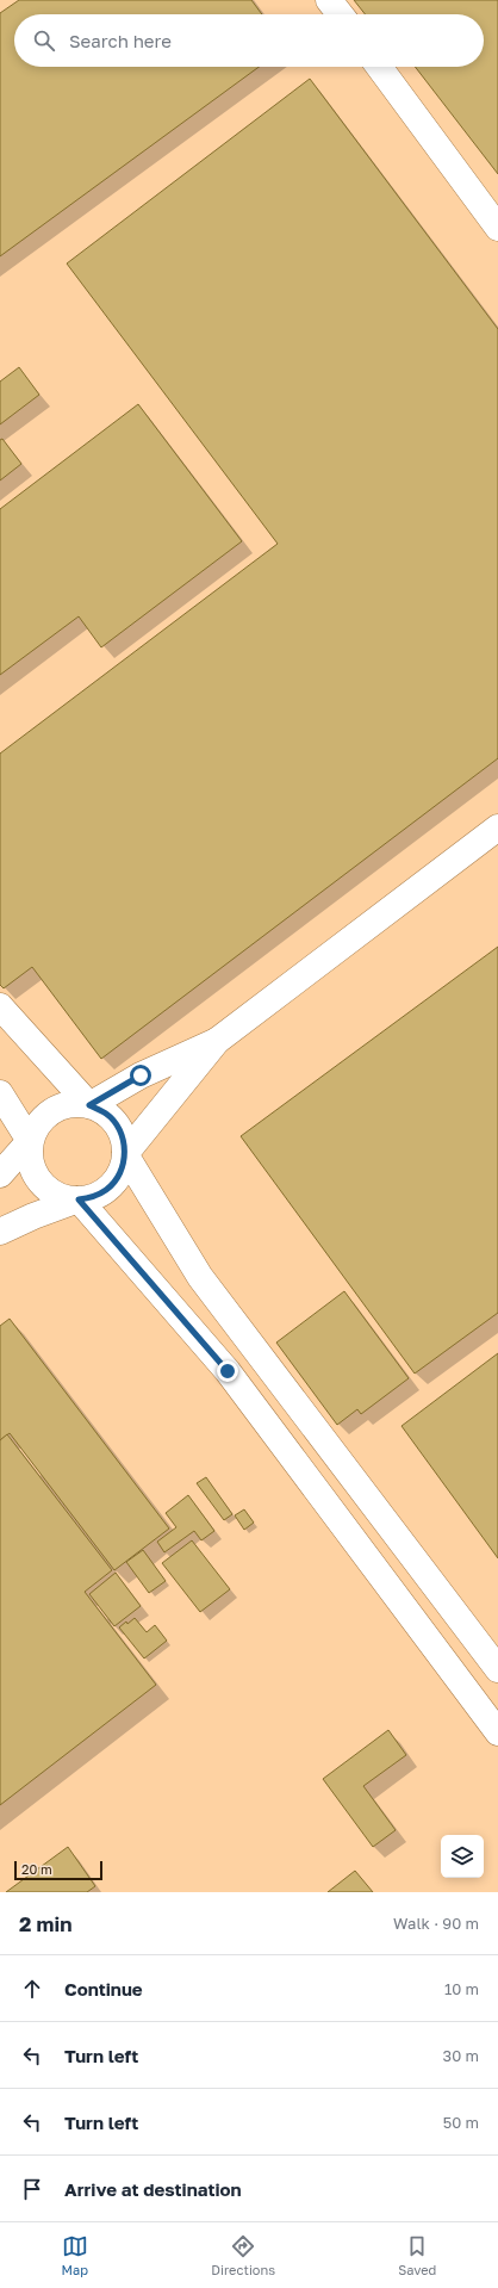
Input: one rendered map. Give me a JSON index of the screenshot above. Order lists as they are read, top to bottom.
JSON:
{
  "scale_bar": "20 m",
  "page": {
    "search": "Search here",
    "scale": "20 m",
    "heading": ["2 min", "Walk · 90 m"],
    "list": [
      ["Continue", "10 m"],
      ["Turn left", "30 m"],
      ["Turn left", "50 m"],
      "Arrive at destination"
    ],
    "nav": ["Map", "Directions", "Saved"]
  }
}
